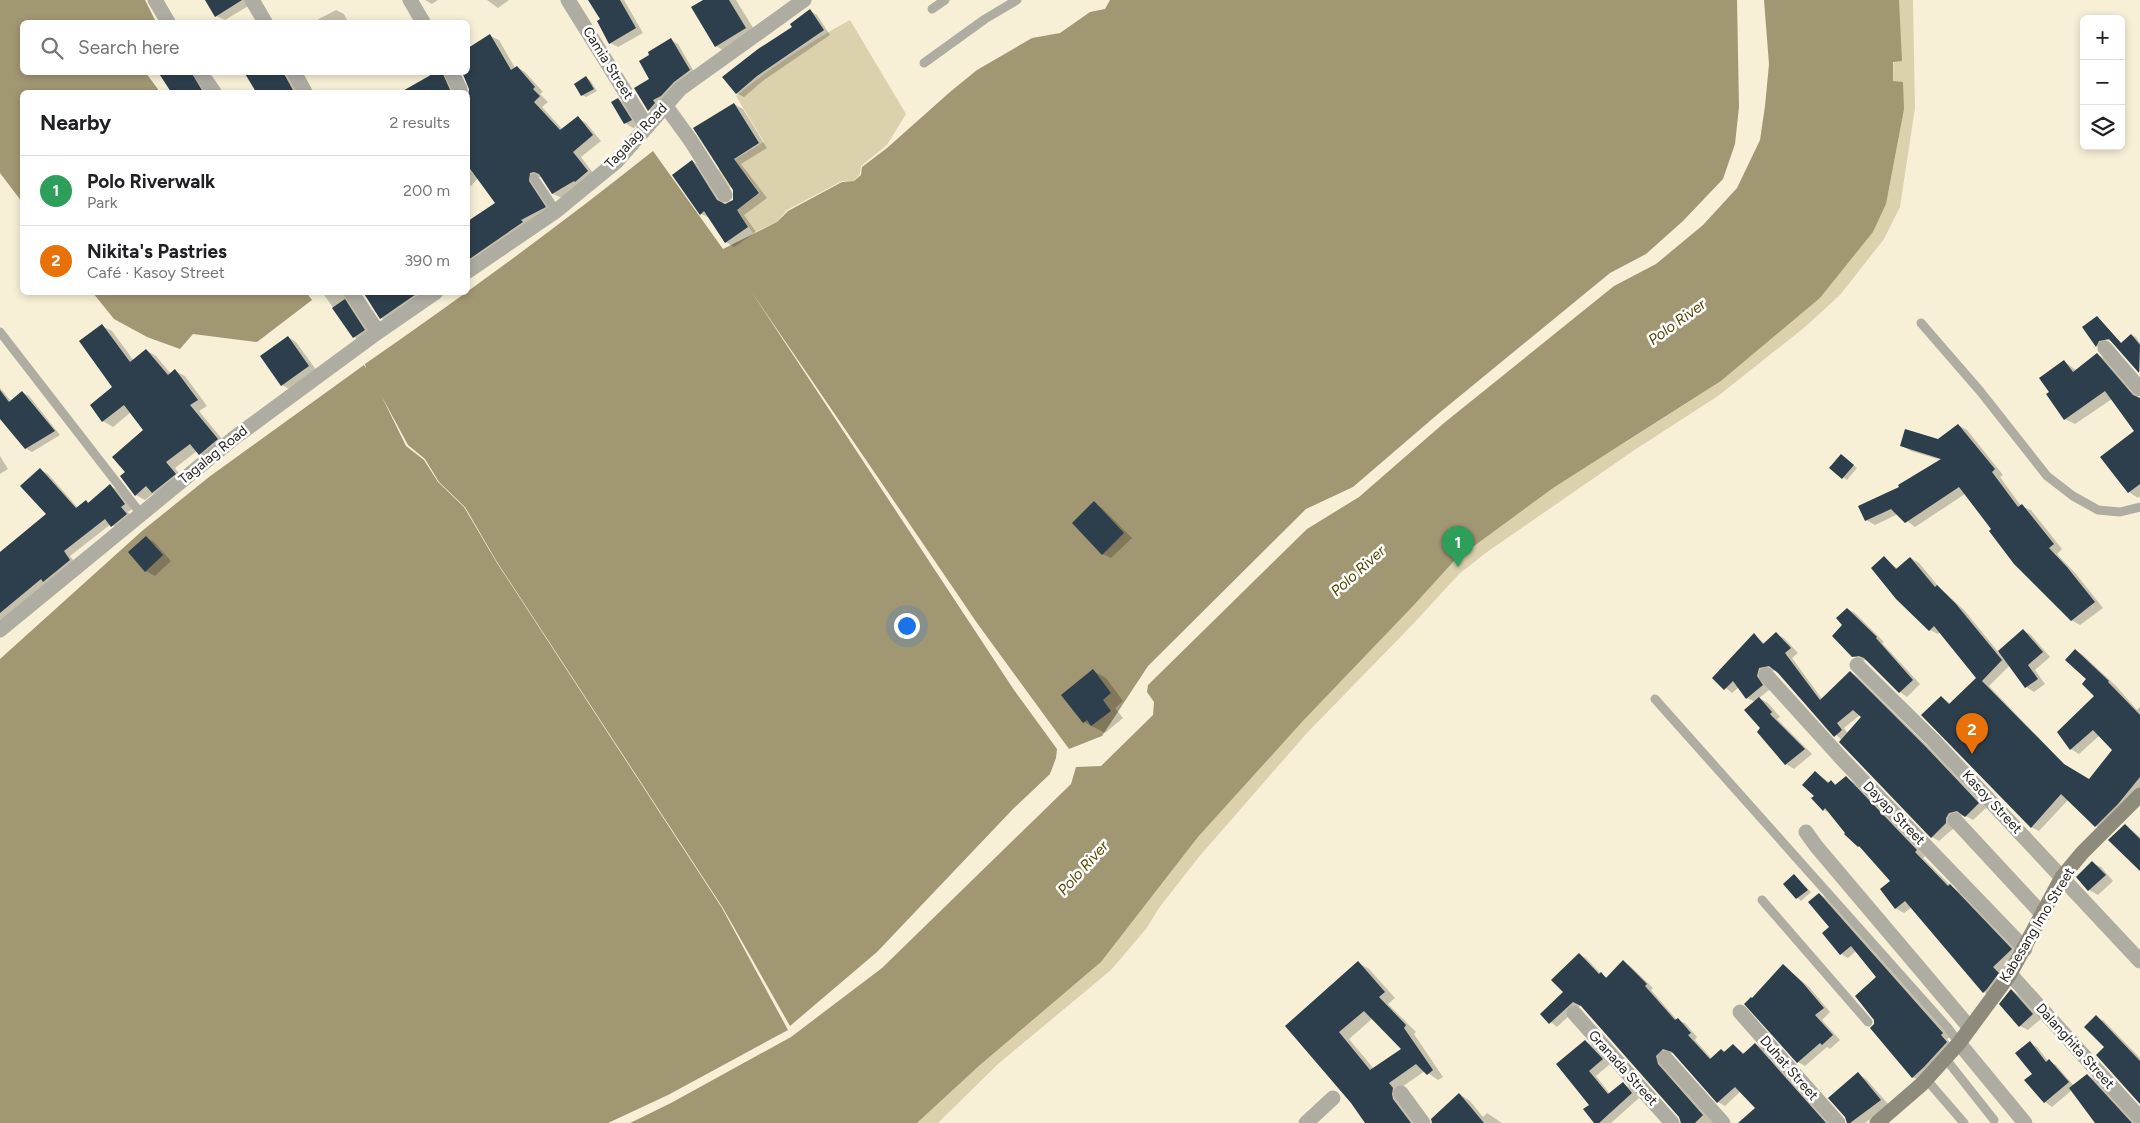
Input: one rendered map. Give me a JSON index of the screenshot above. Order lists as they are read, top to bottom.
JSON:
{
  "streets": {
    "main road": ["Kabesang Imo Street"],
    "street": [
      "Camia Street",
      "Tagalag Road",
      "Kasoy Street",
      "Dayap Street",
      "Dalanghita Street",
      "Granada Street",
      "Duhat Street"
    ]
  },
  "crossings": [
    ["Camia Street", "Tagalag Road"],
    ["Kasoy Street", "Kabesang Imo Street"],
    ["Dayap Street", "Kabesang Imo Street"],
    ["Kabesang Imo Street", "Dalanghita Street"]
  ],
  "water": ["Polo River"],
  "page": {
    "map_buttons": ["+", "−"],
    "search": "Search here",
    "heading": ["Nearby", "2 results"],
    "list": [
      {
        "mark": "1",
        "name": "Polo Riverwalk",
        "note": "Park",
        "value": "200 m"
      },
      {
        "mark": "2",
        "name": "Nikita's Pastries",
        "note": "Café · Kasoy Street",
        "value": "390 m"
      }
    ],
    "pins": ["1", "2"]
  }
}
